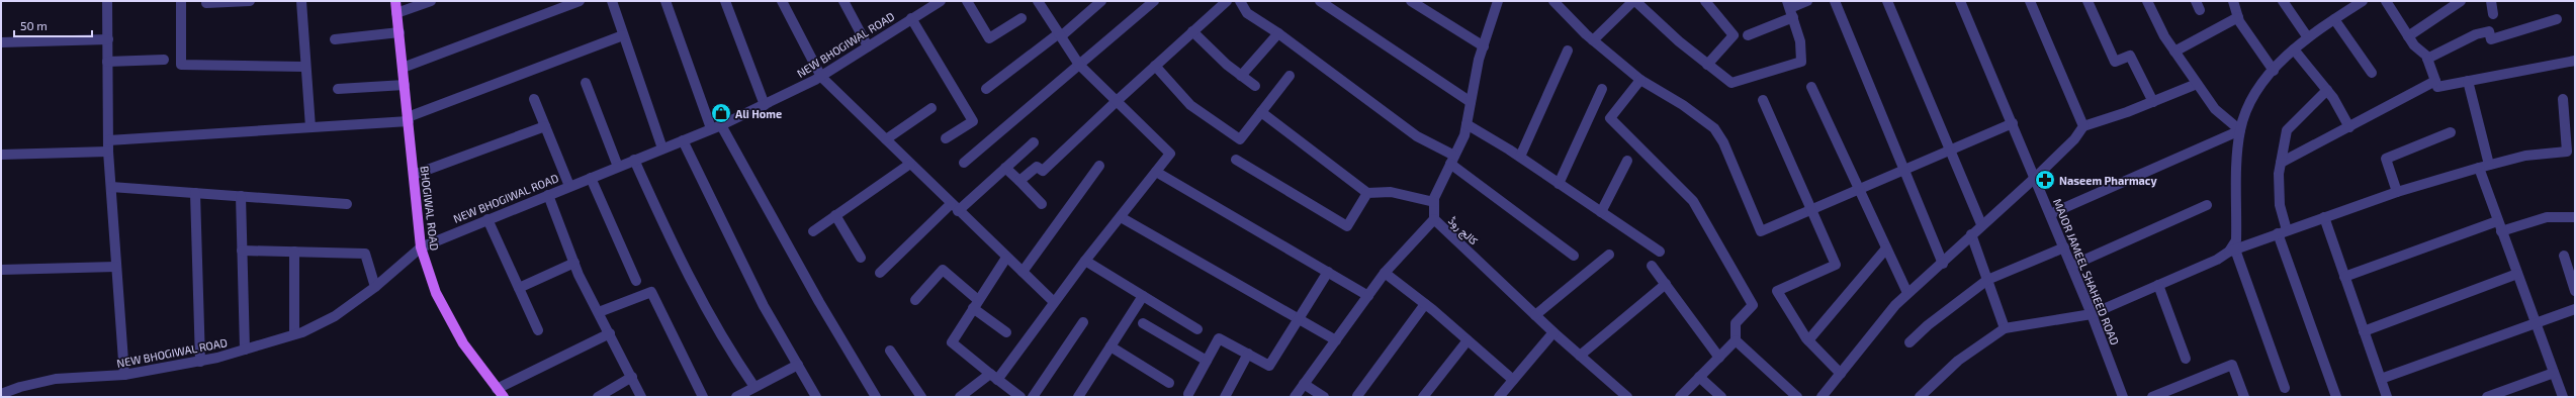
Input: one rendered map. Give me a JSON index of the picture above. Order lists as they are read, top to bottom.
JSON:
{
  "streets": {
    "main road": ["BHOGIWAL ROAD"],
    "street": ["NEW BHOGIWAL ROAD", "کالج روڈ", "MAJOR JAMEEL SHAHEED ROAD"]
  },
  "crossings": [
    ["NEW BHOGIWAL ROAD", "BHOGIWAL ROAD"]
  ],
  "places": {
    "shop": ["Ali Home"],
    "pharmacy": ["Naseem Pharmacy"]
  },
  "scale_bar": "50 m"
}
